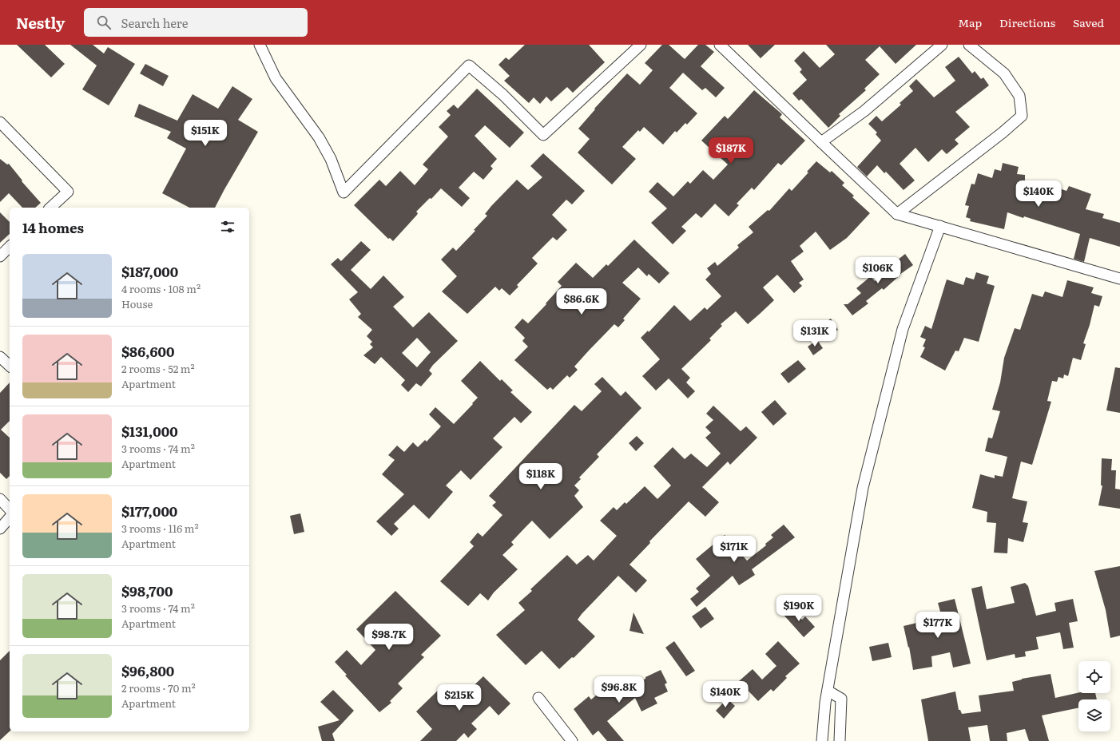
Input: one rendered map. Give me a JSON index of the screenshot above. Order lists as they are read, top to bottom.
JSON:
{
  "page": {
    "header": "Nestly",
    "search": "Search here",
    "nav": ["Map", "Directions", "Saved"],
    "price": [
      "$151K",
      "$187K",
      "$140K",
      "$106K",
      "$86.6K",
      "$131K",
      "$118K",
      "$171K",
      "$190K",
      "$177K",
      "$98.7K",
      "$96.8K",
      "$140K",
      "$215K"
    ],
    "heading": "14 homes",
    "list": [
      {
        "name": "$187,000",
        "note": "4 rooms · 108 m² · House"
      },
      {
        "name": "$86,600",
        "note": "2 rooms · 52 m² · Apartment"
      },
      {
        "name": "$131,000",
        "note": "3 rooms · 74 m² · Apartment"
      },
      {
        "name": "$177,000",
        "note": "3 rooms · 116 m² · Apartment"
      },
      {
        "name": "$98,700",
        "note": "3 rooms · 74 m² · Apartment"
      },
      {
        "name": "$96,800",
        "note": "2 rooms · 70 m² · Apartment"
      }
    ]
  }
}
